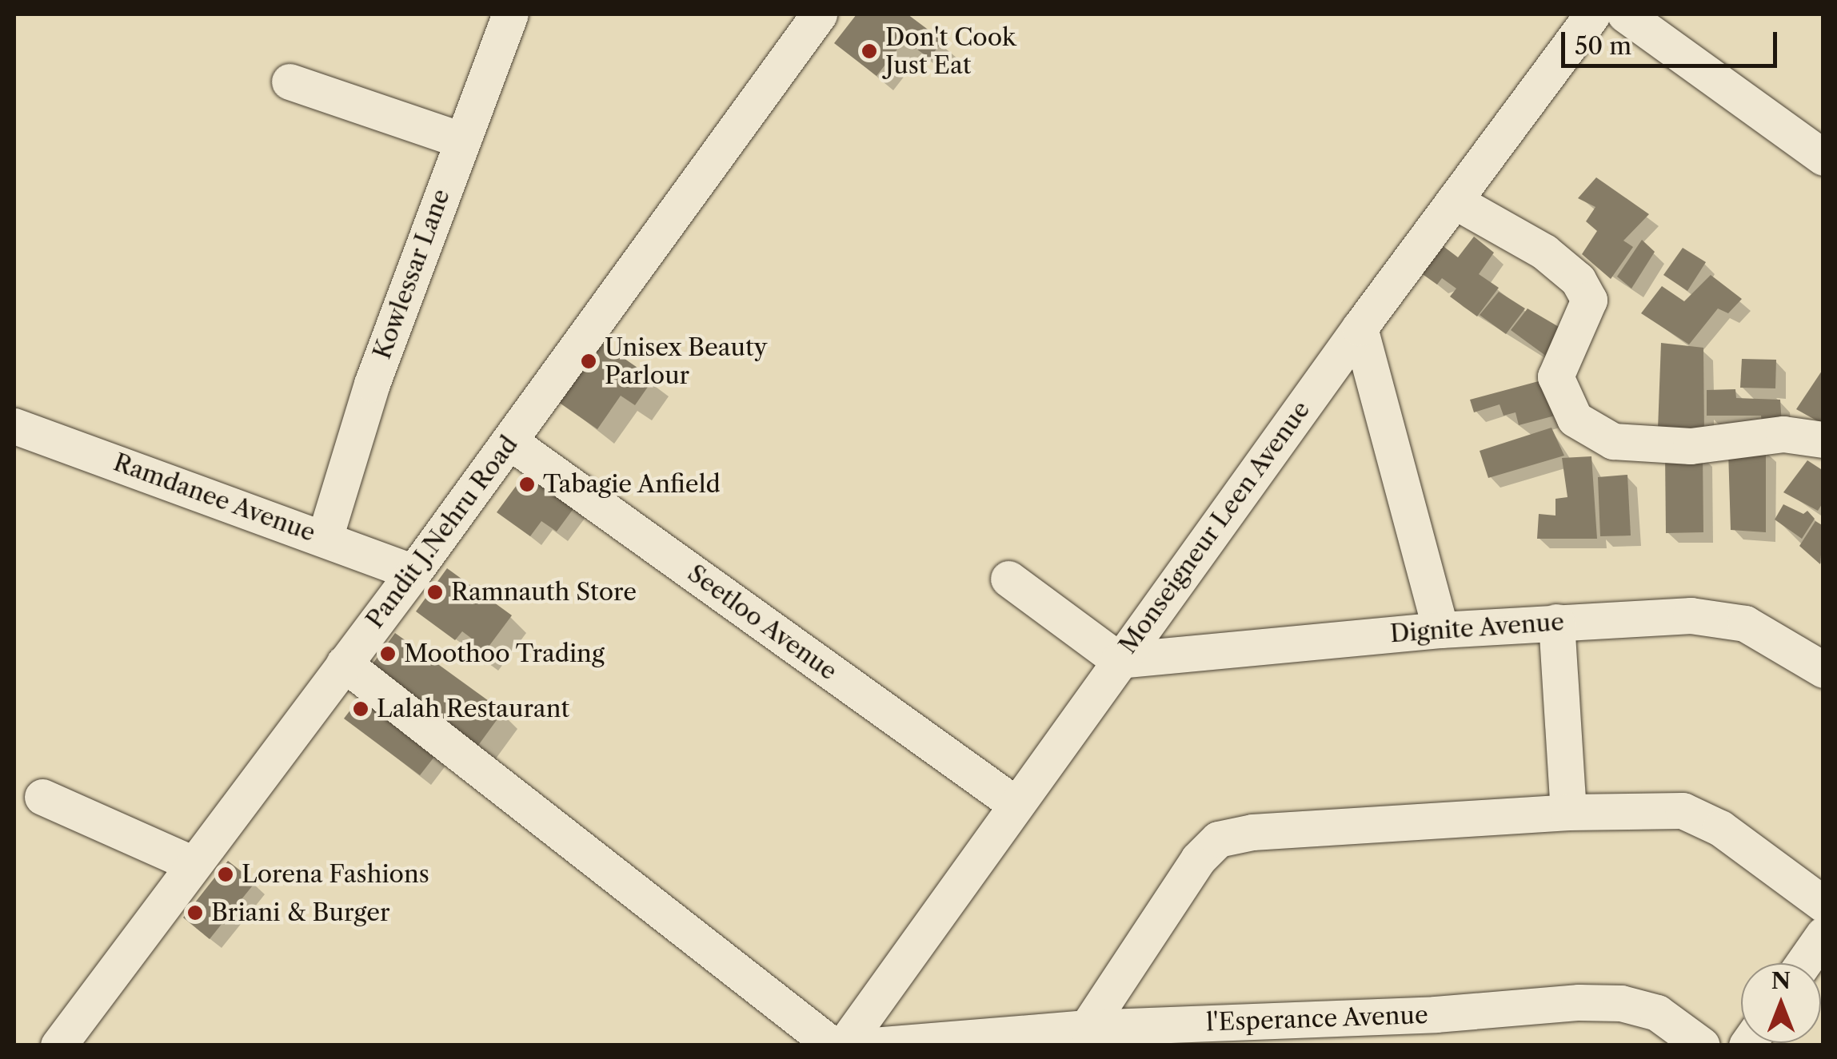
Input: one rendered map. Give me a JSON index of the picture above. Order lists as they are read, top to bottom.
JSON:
{
  "streets": {
    "street": [
      "Kowlessar Lane",
      "Ramdanee Avenue",
      "Monseigneur Leen Avenue",
      "Pandit J.Nehru Road",
      "Seetloo Avenue",
      "Dignite Avenue",
      "l'Esperance Avenue"
    ]
  },
  "crossings": [
    ["Kowlessar Lane", "Ramdanee Avenue"],
    ["Ramdanee Avenue", "Pandit J.Nehru Road"],
    ["Monseigneur Leen Avenue", "Seetloo Avenue"],
    ["Monseigneur Leen Avenue", "Dignite Avenue"],
    ["Pandit J.Nehru Road", "Seetloo Avenue"]
  ],
  "places": [
    "Don't Cook Just Eat",
    "Unisex Beauty Parlour",
    "Tabagie Anfield",
    "Ramnauth Store",
    "Moothoo Trading",
    "Lalah Restaurant",
    "Lorena Fashions",
    "Briani & Burger"
  ],
  "scale_bar": "50 m",
  "north": "top"
}
